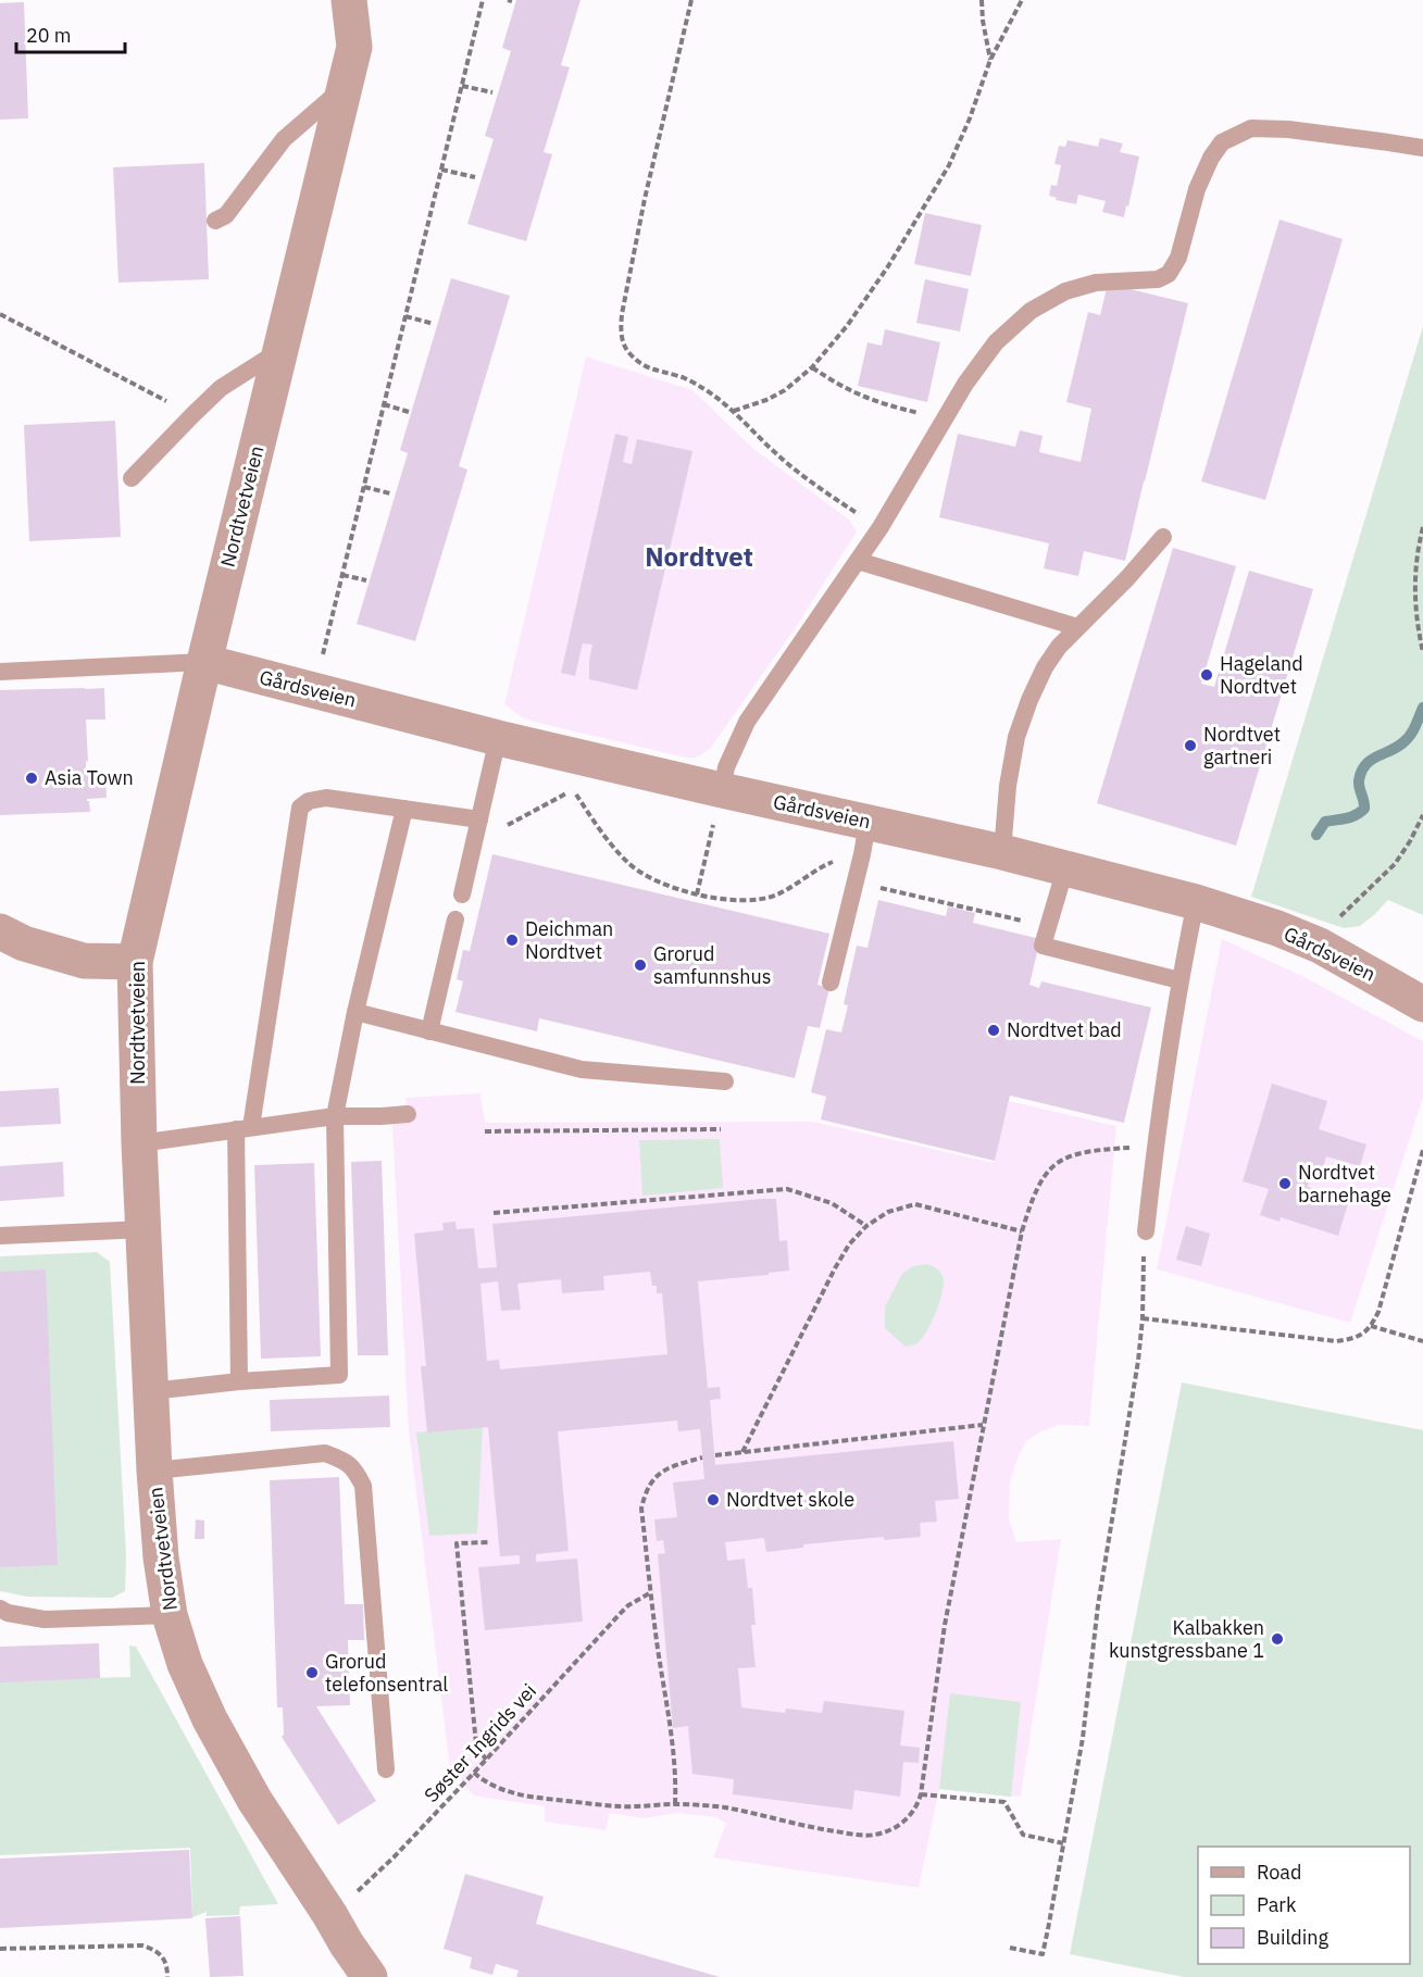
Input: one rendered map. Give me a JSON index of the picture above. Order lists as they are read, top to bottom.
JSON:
{
  "streets": {
    "street": ["Nordtvetveien", "Gårdsveien"],
    "path": ["Søster Ingrids vei"]
  },
  "crossings": [
    ["Nordtvetveien", "Gårdsveien"],
    ["Nordtvetveien", "Søster Ingrids vei"]
  ],
  "districts": ["Nordtvet"],
  "places": [
    "Hageland Nordtvet",
    "Nordtvet gartneri",
    "Asia Town",
    "Deichman Nordtvet",
    "Grorud samfunnshus",
    "Nordtvet bad",
    "Nordtvet barnehage",
    "Nordtvet skole",
    "Kalbakken kunstgressbane 1",
    "Grorud telefonsentral"
  ],
  "legend": ["Road", "Park", "Building"],
  "scale_bar": "20 m"
}
